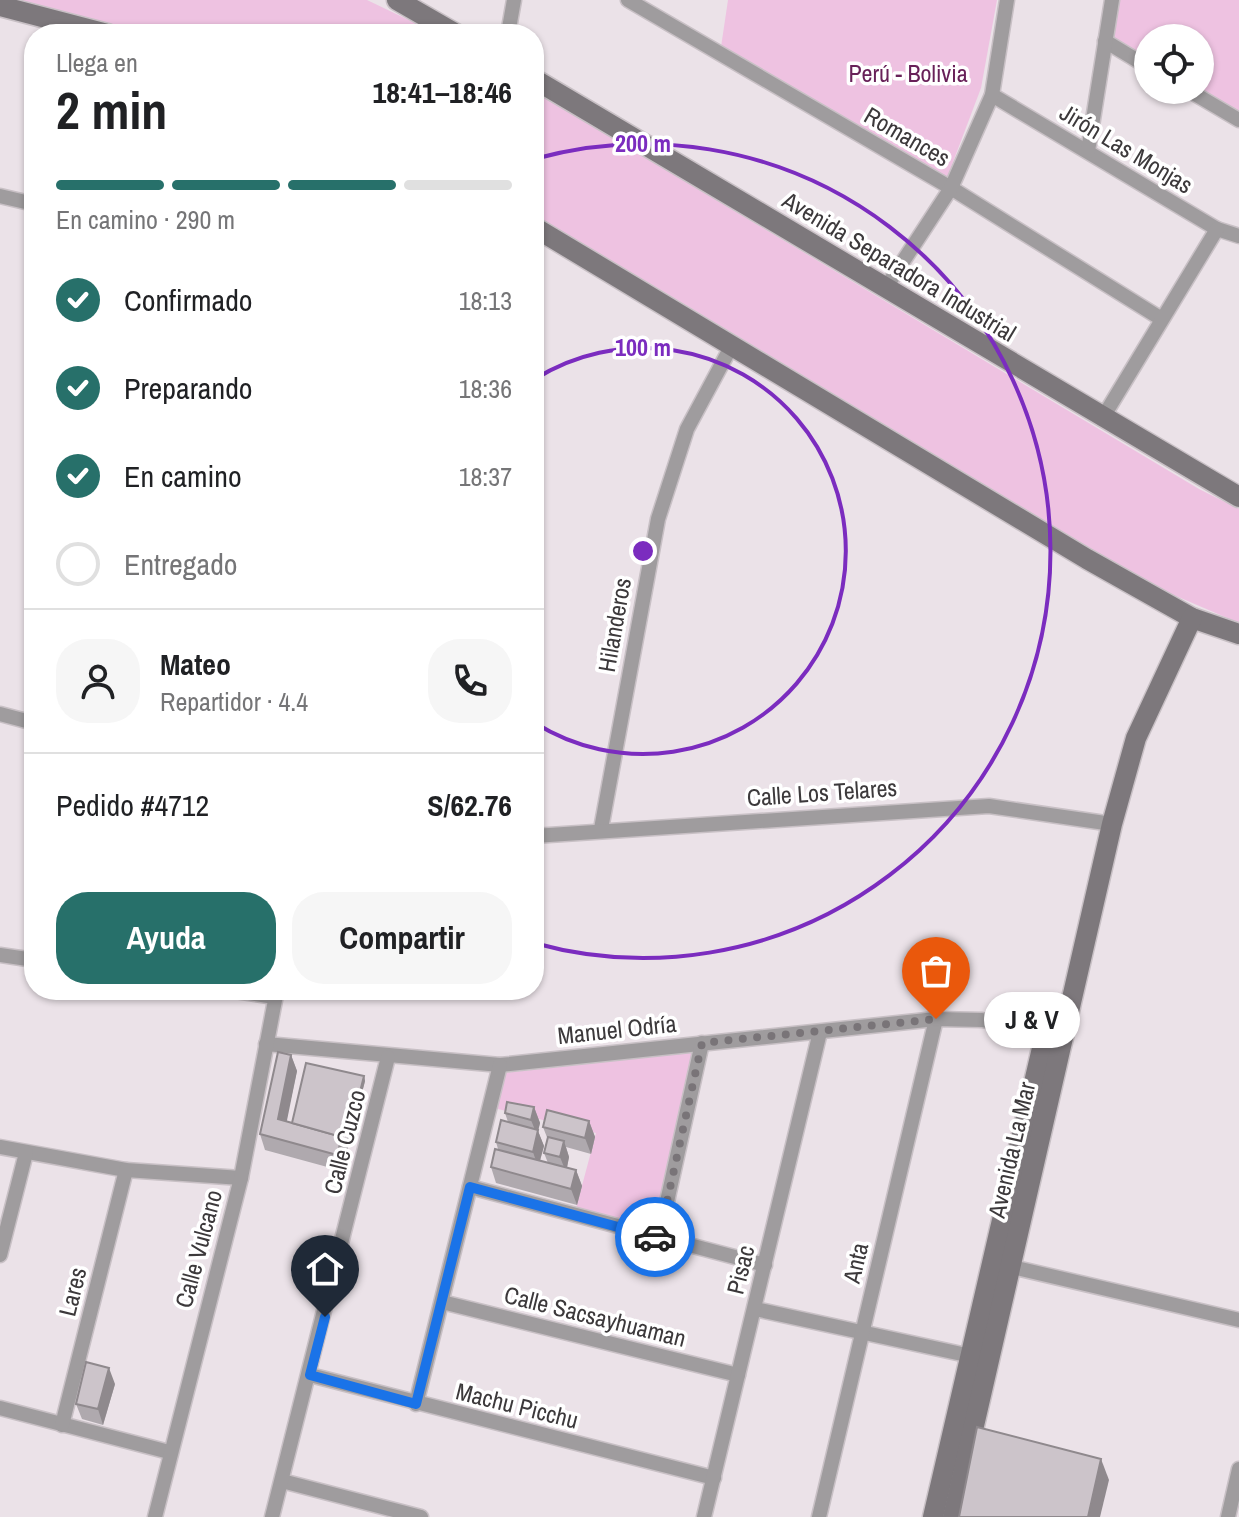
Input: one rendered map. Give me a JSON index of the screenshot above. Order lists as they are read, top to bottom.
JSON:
{
  "streets": {
    "main road": ["Avenida Separadora Industrial", "Avenida La Mar"],
    "street": [
      "Romances",
      "Jirón Las Monjas",
      "Hilanderos",
      "Calle Los Telares",
      "Manuel Odría",
      "Calle Cuzco",
      "Calle Vulcano",
      "Anta",
      "Pisac",
      "Lares",
      "Calle Sacsayhuaman",
      "Machu Picchu"
    ]
  },
  "crossings": [
    ["Hilanderos", "Calle Los Telares"],
    ["Calle Los Telares", "Avenida La Mar"],
    ["Manuel Odría", "Calle Cuzco"],
    ["Manuel Odría", "Avenida La Mar"],
    ["Manuel Odría", "Calle Vulcano"],
    ["Manuel Odría", "Anta"],
    ["Manuel Odría", "Pisac"],
    ["Calle Cuzco", "Machu Picchu"],
    ["Pisac", "Calle Sacsayhuaman"],
    ["Pisac", "Machu Picchu"]
  ],
  "parks": ["Perú - Bolivia"],
  "places": ["J & V"],
  "page": {
    "heading": ["2 min", "Llega en", "18:41–18:46"],
    "panel": [
      "Mateo",
      "Repartidor · 4.4",
      "Pedido #4712",
      "S/62.76"
    ],
    "bar": "En camino · 290 m",
    "list": [
      ["Confirmado", "18:13"],
      ["Preparando", "18:36"],
      ["En camino", "18:37"],
      "Entregado"
    ],
    "buttons": ["Ayuda", "Compartir"],
    "bubble": "J & V"
  },
  "rings": ["200 m", "100 m"]
}
